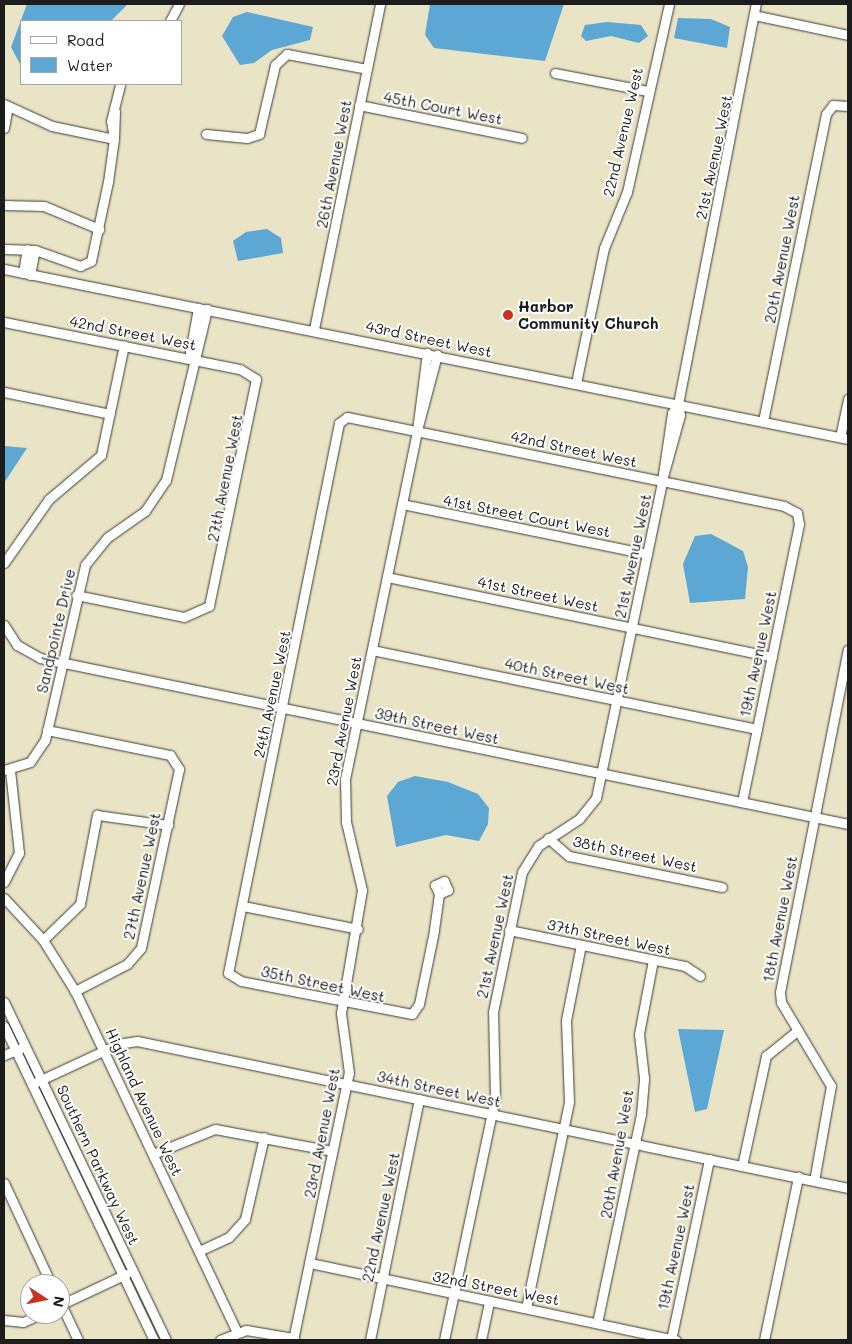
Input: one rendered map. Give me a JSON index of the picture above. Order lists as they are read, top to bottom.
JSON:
{
  "streets": {
    "street": [
      "45th Court West",
      "22nd Avenue West",
      "21st Avenue West",
      "26th Avenue West",
      "20th Avenue West",
      "42nd Street West",
      "43rd Street West",
      "27th Avenue West",
      "41st Street Court West",
      "41st Street West",
      "Sandpointe Drive",
      "19th Avenue West",
      "40th Street West",
      "24th Avenue West",
      "23rd Avenue West",
      "39th Street West",
      "38th Street West",
      "18th Avenue West",
      "37th Street West",
      "35th Street West",
      "34th Street West",
      "Highland Avenue West",
      "Southern Parkway West",
      "32nd Street West"
    ]
  },
  "crossings": [
    ["45th Court West", "26th Avenue West"],
    ["22nd Avenue West", "43rd Street West"],
    ["22nd Avenue West", "34th Street West"],
    ["22nd Avenue West", "32nd Street West"],
    ["21st Avenue West", "42nd Street West"],
    ["21st Avenue West", "43rd Street West"],
    ["21st Avenue West", "41st Street Court West"],
    ["21st Avenue West", "41st Street West"],
    ["21st Avenue West", "40th Street West"],
    ["21st Avenue West", "39th Street West"],
    ["21st Avenue West", "38th Street West"],
    ["21st Avenue West", "37th Street West"],
    ["21st Avenue West", "34th Street West"],
    ["21st Avenue West", "32nd Street West"],
    ["26th Avenue West", "43rd Street West"],
    ["20th Avenue West", "43rd Street West"],
    ["20th Avenue West", "37th Street West"],
    ["20th Avenue West", "34th Street West"],
    ["20th Avenue West", "32nd Street West"],
    ["42nd Street West", "27th Avenue West"],
    ["42nd Street West", "Sandpointe Drive"],
    ["42nd Street West", "19th Avenue West"],
    ["42nd Street West", "24th Avenue West"],
    ["42nd Street West", "23rd Avenue West"],
    ["43rd Street West", "Sandpointe Drive"],
    ["43rd Street West", "23rd Avenue West"],
    ["27th Avenue West", "Sandpointe Drive"],
    ["27th Avenue West", "Highland Avenue West"],
    ["41st Street Court West", "23rd Avenue West"],
    ["41st Street West", "19th Avenue West"],
    ["41st Street West", "23rd Avenue West"],
    ["Sandpointe Drive", "39th Street West"],
    ["19th Avenue West", "40th Street West"],
    ["19th Avenue West", "39th Street West"],
    ["19th Avenue West", "34th Street West"],
    ["19th Avenue West", "32nd Street West"],
    ["40th Street West", "23rd Avenue West"],
    ["24th Avenue West", "39th Street West"],
    ["24th Avenue West", "35th Street West"],
    ["23rd Avenue West", "39th Street West"],
    ["23rd Avenue West", "35th Street West"],
    ["23rd Avenue West", "34th Street West"],
    ["23rd Avenue West", "32nd Street West"],
    ["39th Street West", "18th Avenue West"],
    ["18th Avenue West", "34th Street West"],
    ["34th Street West", "Highland Avenue West"],
    ["34th Street West", "Southern Parkway West"]
  ],
  "places": ["Harbor Community Church"],
  "legend": ["Road", "Water"],
  "north": "right"
}
